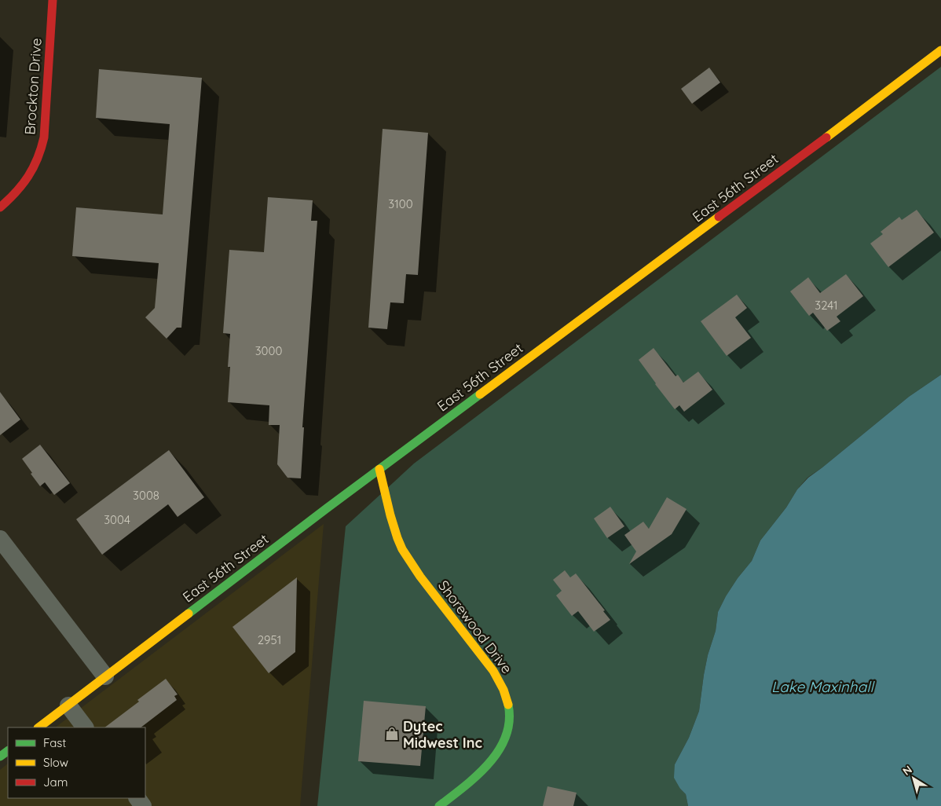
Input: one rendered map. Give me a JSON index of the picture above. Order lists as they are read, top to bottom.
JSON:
{
  "streets": {
    "street": ["Brockton Drive", "East 56th Street", "Shorewood Drive"]
  },
  "crossings": [
    ["East 56th Street", "Shorewood Drive"]
  ],
  "water": ["Lake Maxinhall"],
  "places": {
    "shop": ["Dytec Midwest Inc"]
  },
  "house_numbers": [
    "3100",
    "3241",
    "3000",
    "3008",
    "3004",
    "2951"
  ],
  "legend": ["Fast", "Slow", "Jam"],
  "north": "top left"
}
